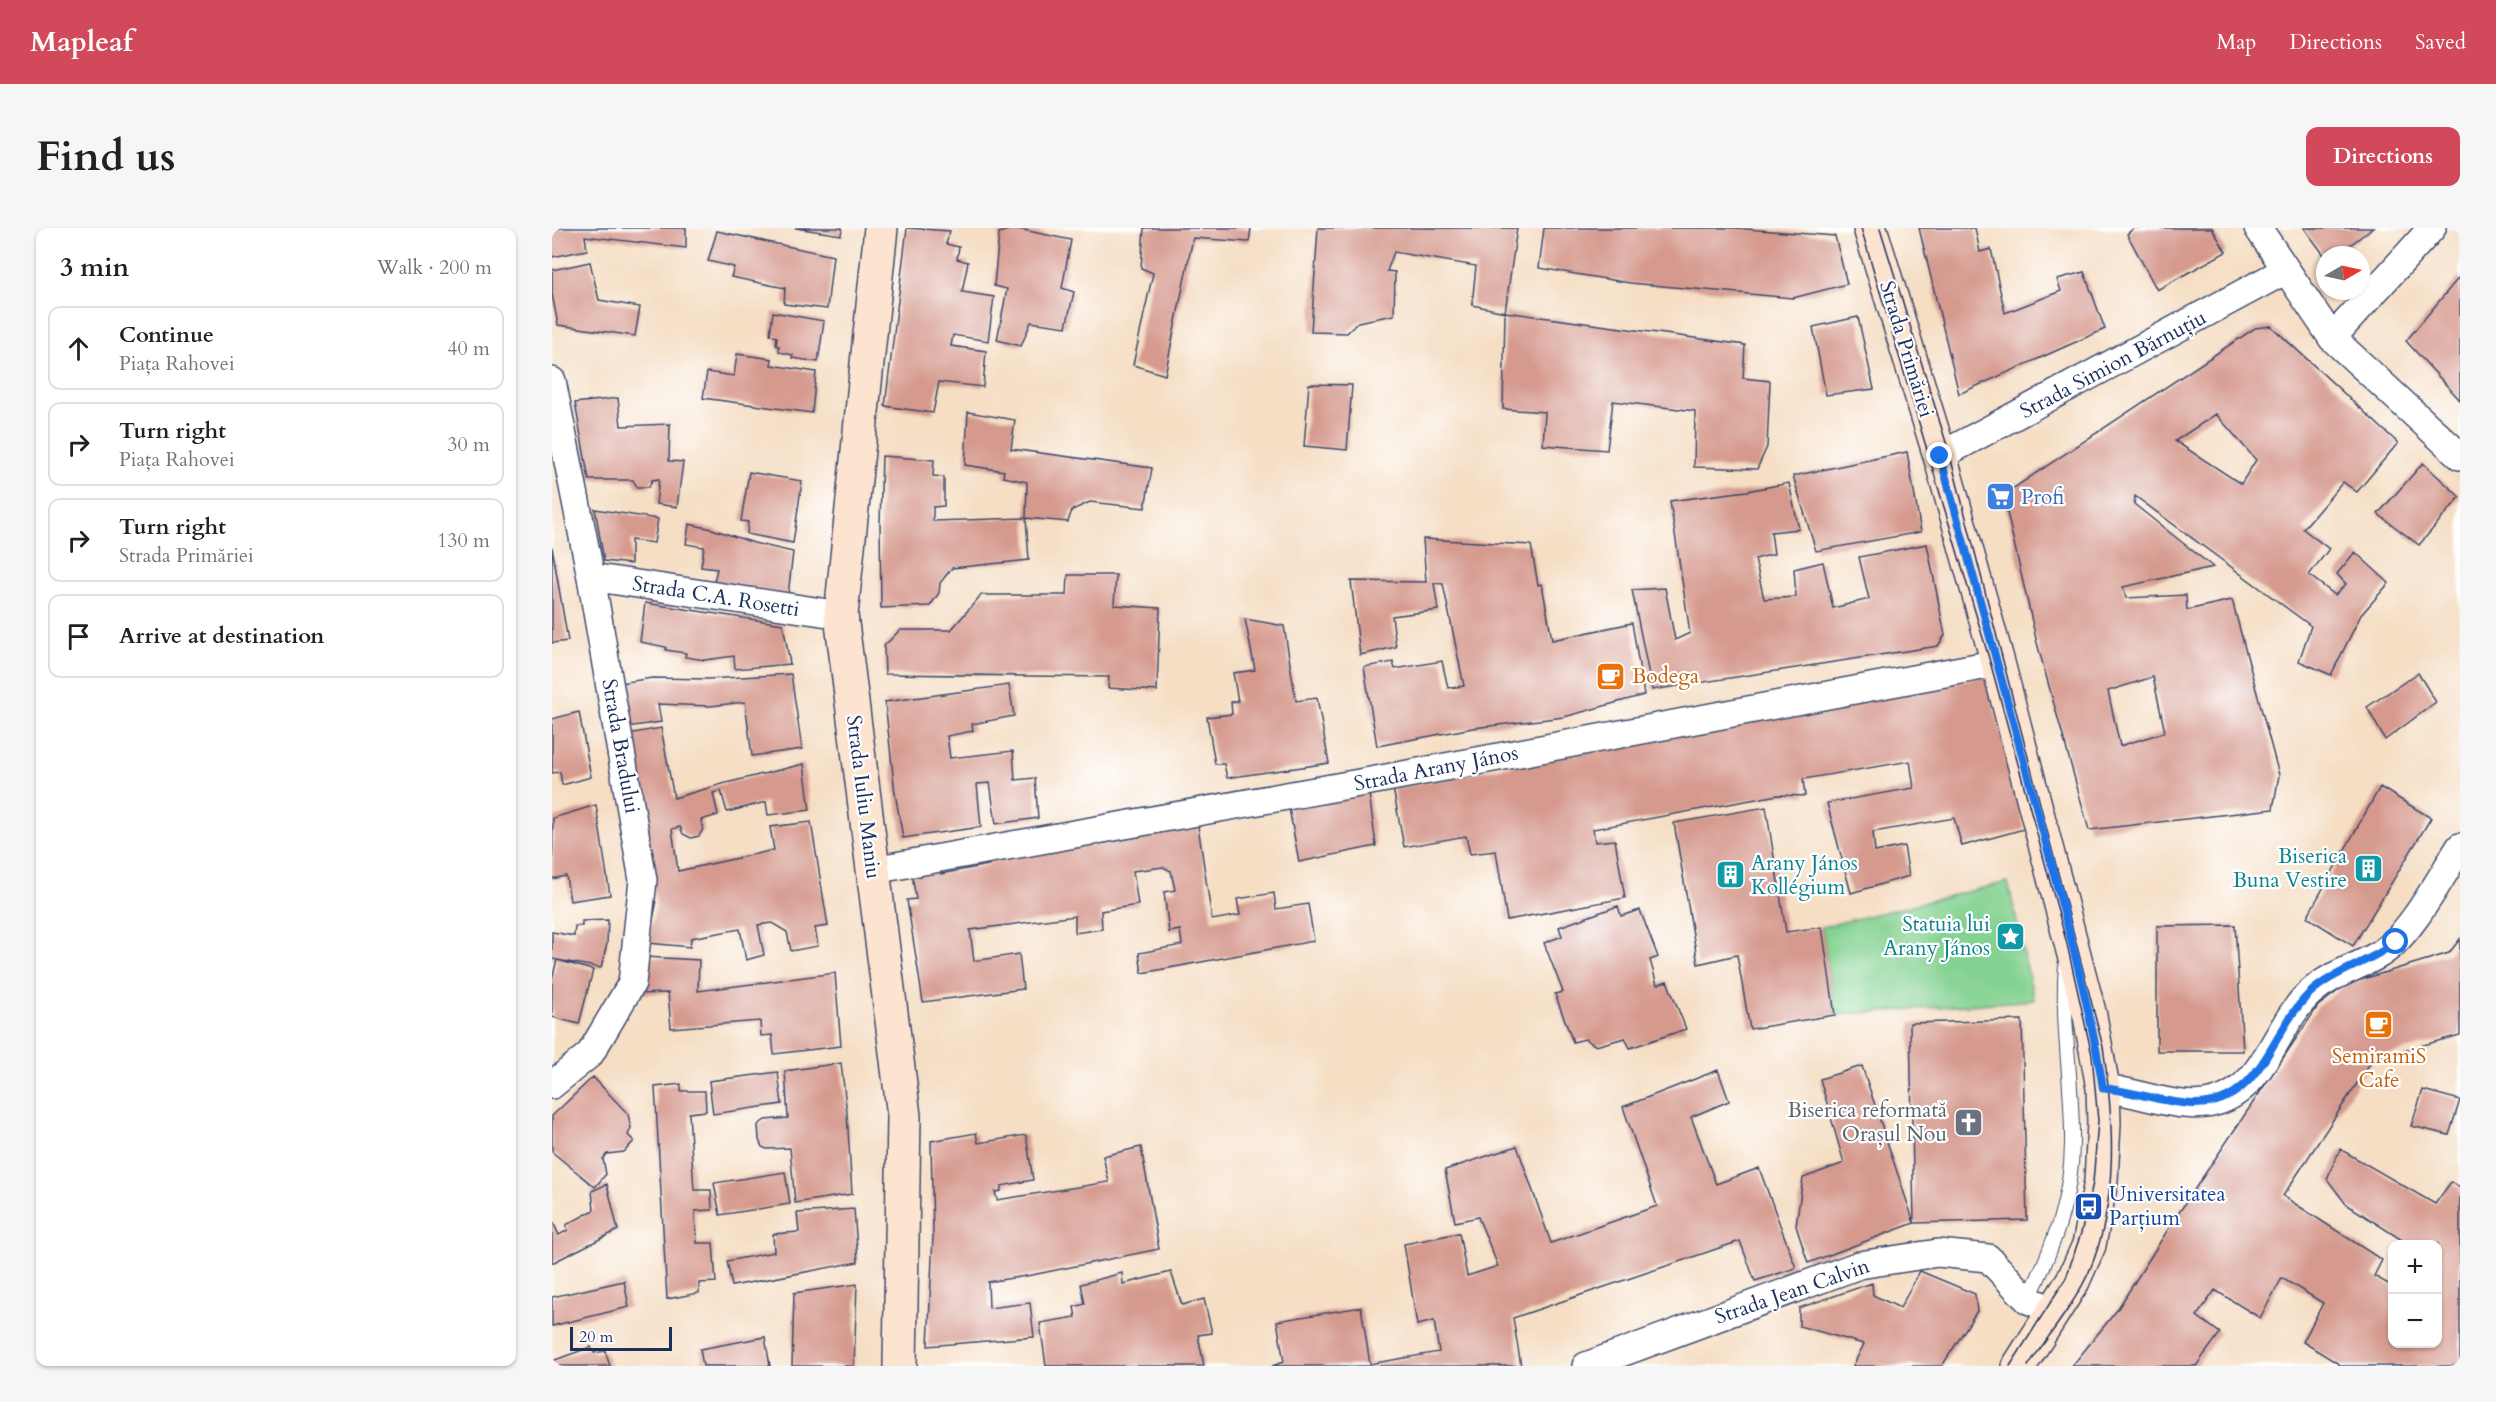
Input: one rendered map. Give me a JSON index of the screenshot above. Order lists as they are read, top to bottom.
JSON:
{
  "streets": {
    "street": [
      "Strada Primăriei",
      "Strada Simion Bărnuțiu",
      "Strada C.A. Rosetti",
      "Strada Bradului",
      "Strada Arany János",
      "Strada Iuliu Maniu",
      "Strada Jean Calvin"
    ]
  },
  "crossings": [
    ["Strada Primăriei", "Strada Simion Bărnuțiu"],
    ["Strada Primăriei", "Strada Arany János"],
    ["Strada Primăriei", "Strada Jean Calvin"],
    ["Strada C.A. Rosetti", "Strada Bradului"],
    ["Strada C.A. Rosetti", "Strada Iuliu Maniu"],
    ["Strada Arany János", "Strada Iuliu Maniu"]
  ],
  "places": {
    "supermarket": ["Profi"],
    "cafe": ["Bodega", "SemiramiS Cafe"],
    "building": ["Biserica Buna Vestire", "Arany János Kollégium"],
    "place": ["Statuia lui Arany János"],
    "church": ["Biserica reformată Orașul Nou"],
    "bus stop": ["Universitatea Parțium"]
  },
  "scale_bar": "20 m",
  "north": "right",
  "page": {
    "header": "Mapleaf",
    "nav": ["Map", "Directions", "Saved"],
    "buttons": "Directions",
    "title": "Find us",
    "heading": ["3 min", "Walk · 200 m"],
    "list": [
      ["Continue", "Piața Rahovei", "40 m"],
      ["Turn right", "Piața Rahovei", "30 m"],
      ["Turn right", "Strada Primăriei", "130 m"],
      "Arrive at destination"
    ],
    "map_buttons": ["+", "−"],
    "scale": "20 m"
  }
}
